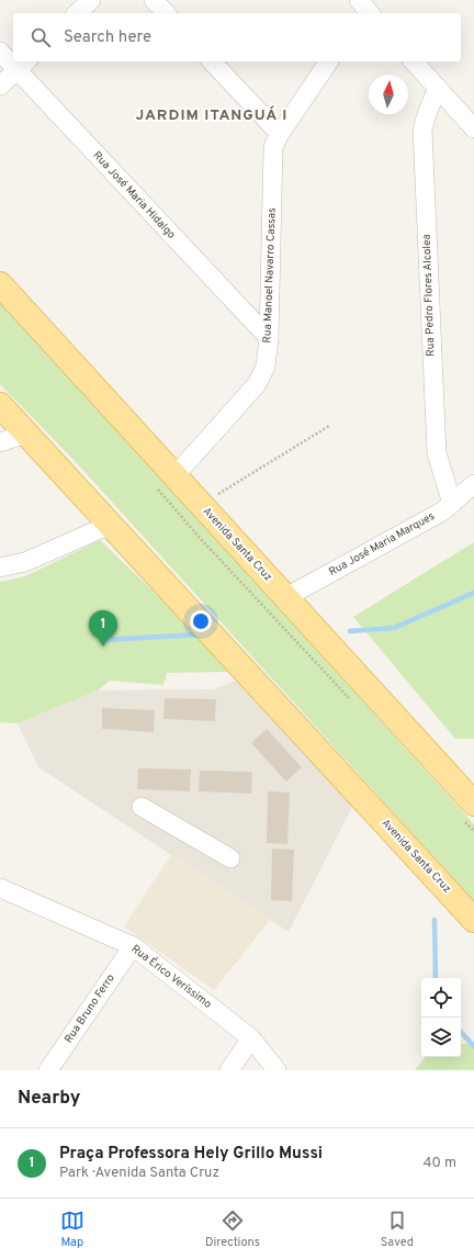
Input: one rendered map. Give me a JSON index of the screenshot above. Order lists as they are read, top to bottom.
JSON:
{
  "streets": {
    "main road": ["Avenida Santa Cruz"],
    "street": [
      "Rua José Maria Hidalgo",
      "Rua Manoel Navarro Cassas",
      "Rua Pedro Flores Alcolea",
      "Rua José Maria Marques",
      "Rua Érico Veríssimo",
      "Rua Bruno Ferro"
    ]
  },
  "crossings": [
    ["Rua José Maria Hidalgo", "Rua Manoel Navarro Cassas"],
    ["Rua Manoel Navarro Cassas", "Avenida Santa Cruz"],
    ["Rua Pedro Flores Alcolea", "Rua José Maria Marques"],
    ["Avenida Santa Cruz", "Rua José Maria Marques"],
    ["Rua Érico Veríssimo", "Rua Bruno Ferro"]
  ],
  "districts": ["JARDIM ITANGUÁ I"],
  "north": "top",
  "page": {
    "search": "Search here",
    "pins": "1",
    "heading": "Nearby",
    "list": [
      {
        "mark": "1",
        "name": "Praça Professora Hely Grillo Mussi",
        "note": "Park · Avenida Santa Cruz",
        "value": "40 m"
      }
    ],
    "nav": ["Map", "Directions", "Saved"]
  }
}
